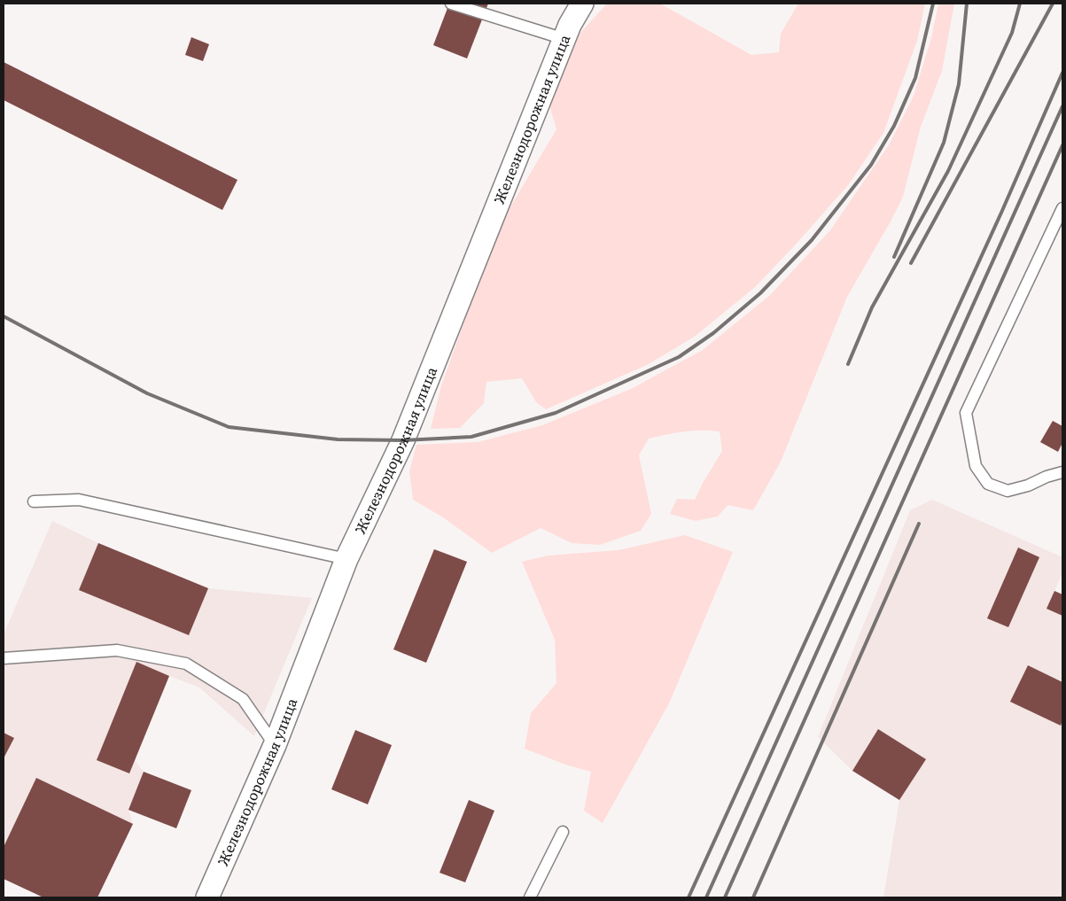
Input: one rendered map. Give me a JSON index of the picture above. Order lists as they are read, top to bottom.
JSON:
{
  "streets": {
    "street": ["Железнодорожная улица"]
  }
}
